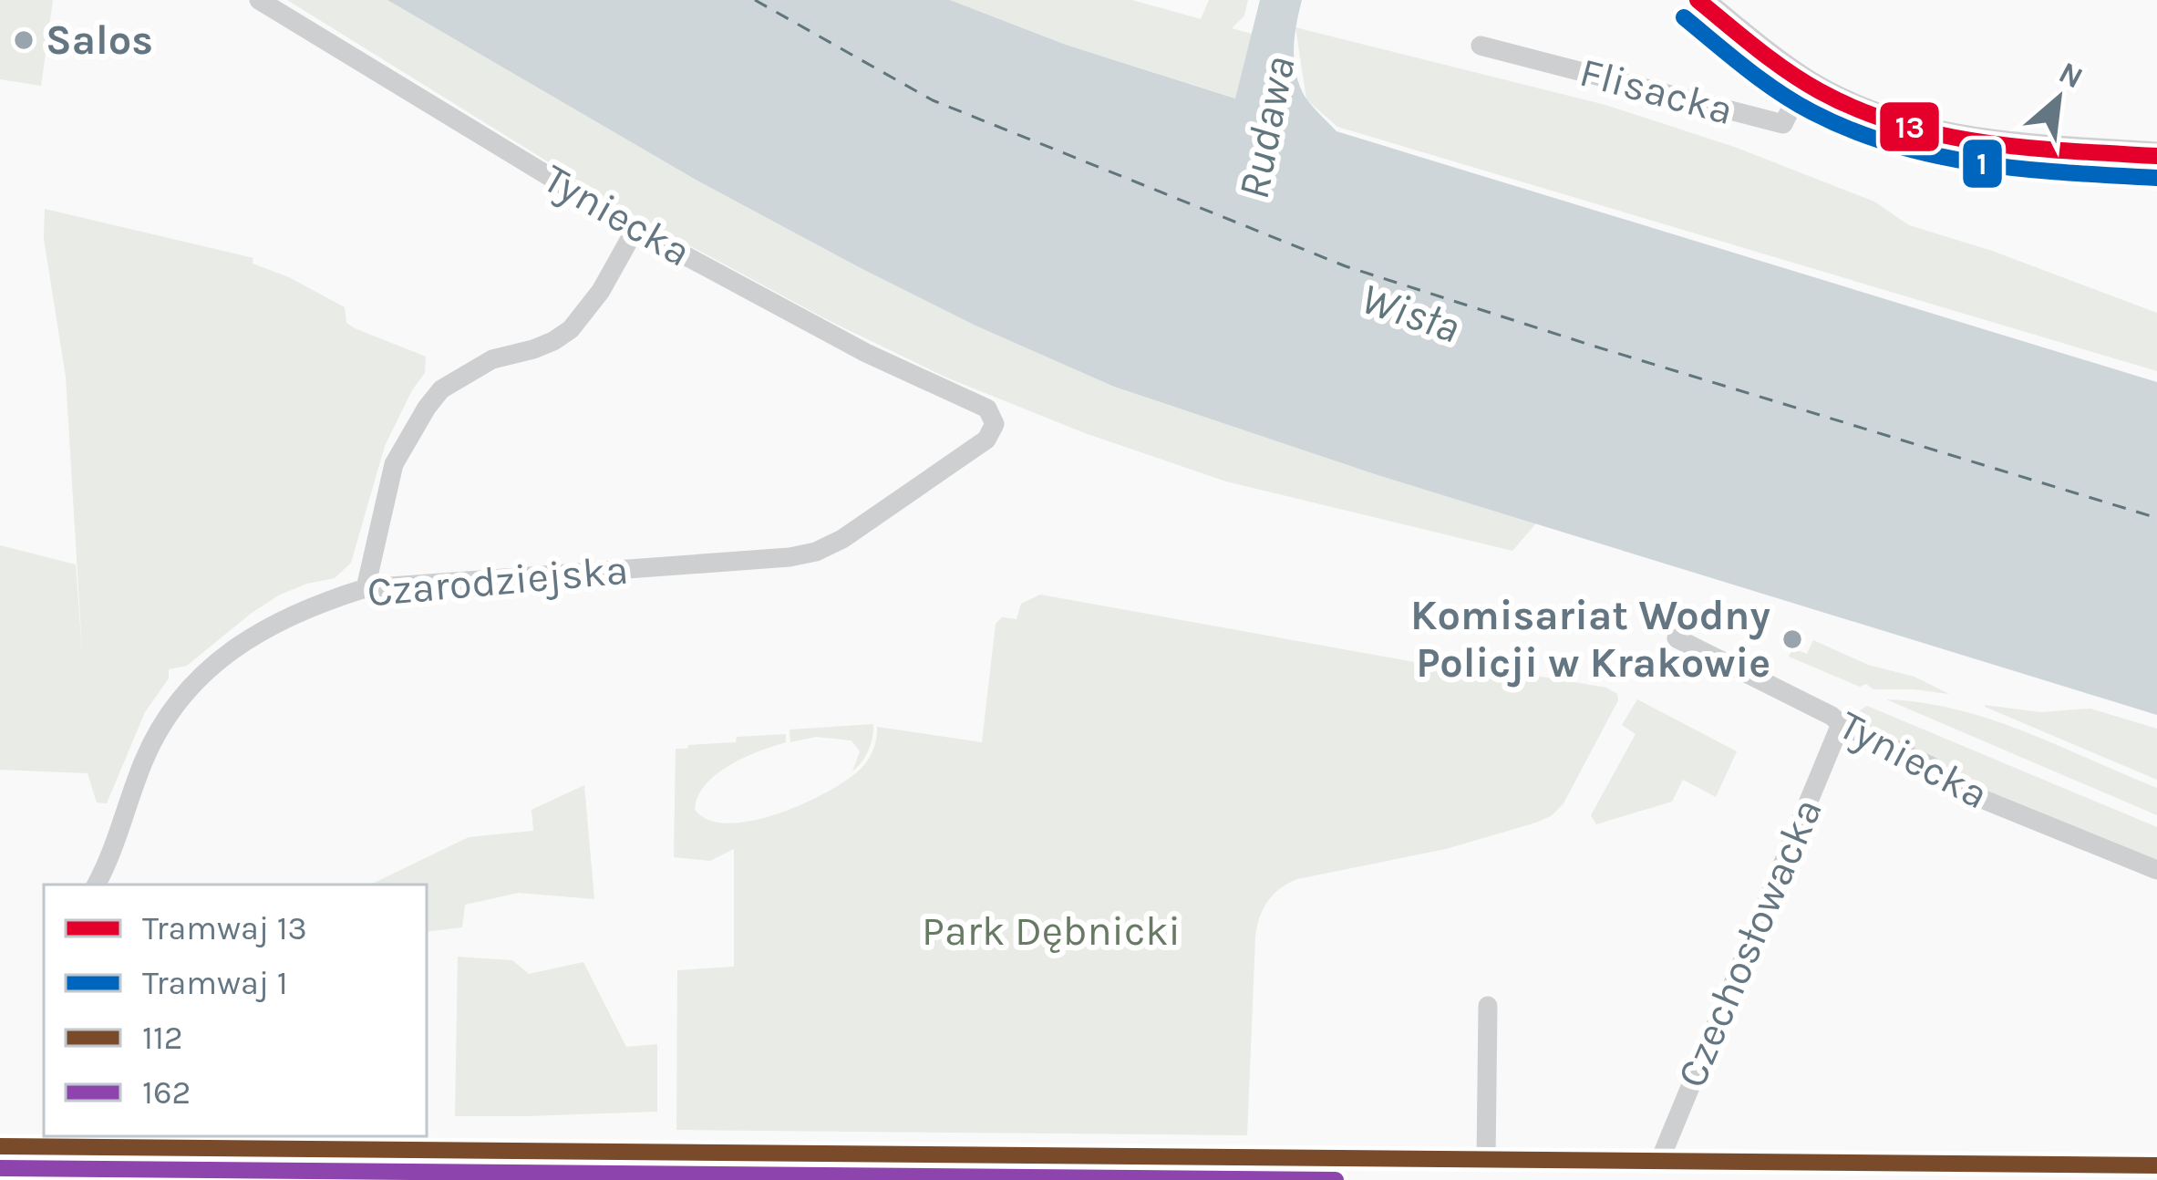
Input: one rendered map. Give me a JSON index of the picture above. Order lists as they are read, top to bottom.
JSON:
{
  "streets": {
    "street": [
      "Flisacka",
      "Tyniecka",
      "Czarodziejska",
      "Czechosłowacka"
    ]
  },
  "crossings": [
    ["Tyniecka", "Czarodziejska"],
    ["Tyniecka", "Czechosłowacka"]
  ],
  "water": ["Rudawa", "Wisła"],
  "parks": ["Park Dębnicki"],
  "places": ["Salos", "Komisariat Wodny Policji w Krakowie"],
  "lines": [
    "tram line 13",
    "tram line 1",
    "transit line 112",
    "transit line 162"
  ],
  "legend": [
    "Tramwaj 13",
    "Tramwaj 1",
    "112",
    "162"
  ],
  "north": "top right"
}
